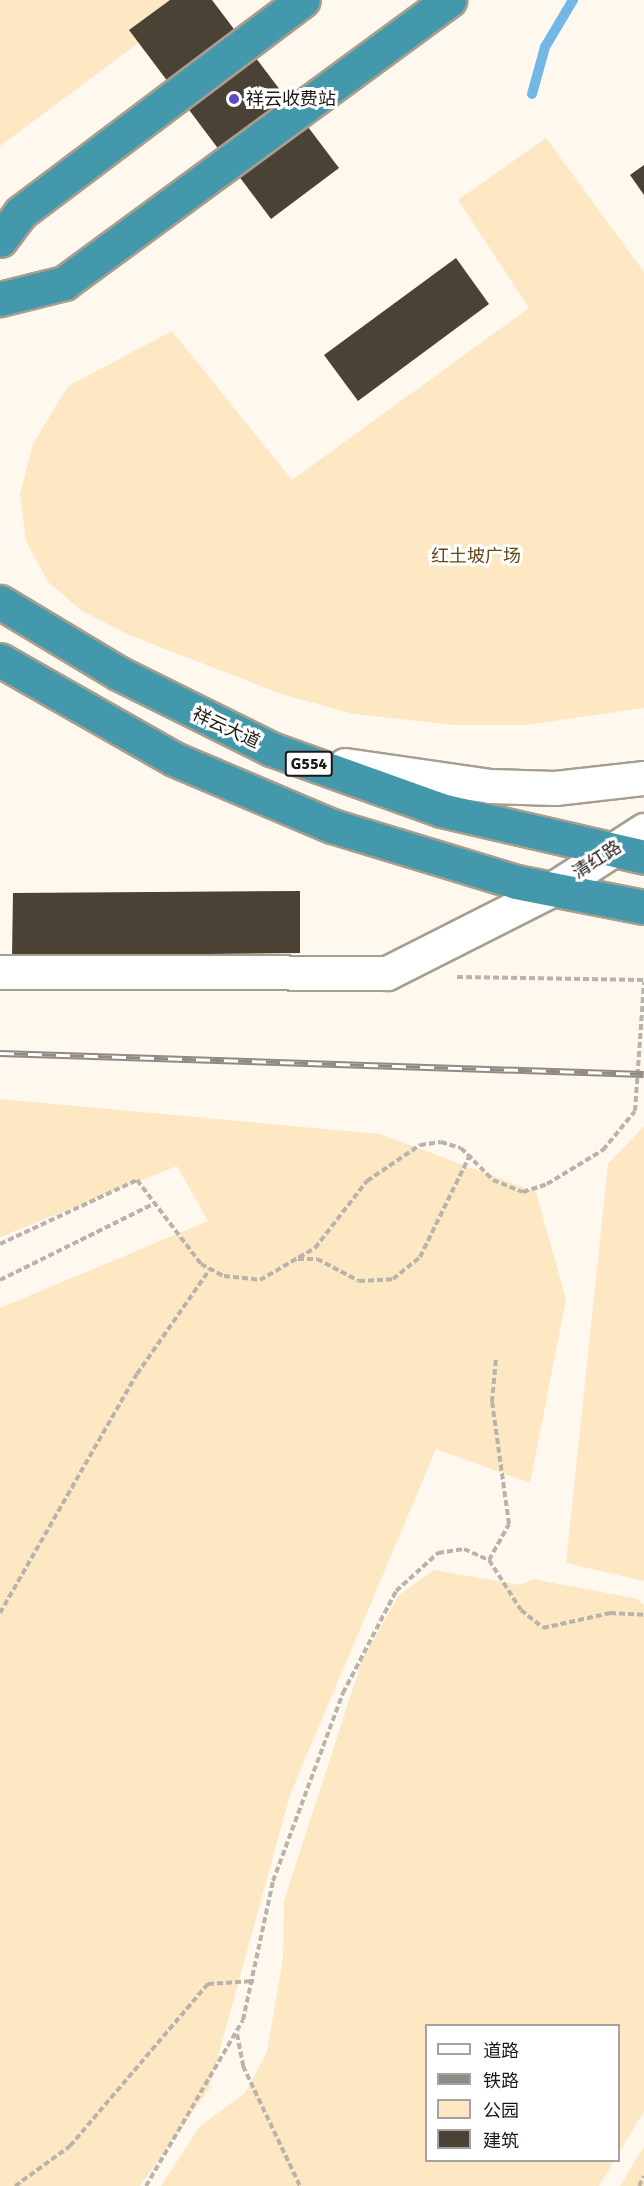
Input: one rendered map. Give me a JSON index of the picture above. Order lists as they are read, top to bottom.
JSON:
{
  "streets": {
    "highway": ["祥云大道", "G554"],
    "street": ["清红路"]
  },
  "crossings": [
    ["祥云大道", "清红路"]
  ],
  "parks": ["红土坡广场"],
  "places": ["祥云收费站"],
  "legend": [
    "道路",
    "铁路",
    "公园",
    "建筑"
  ]
}
